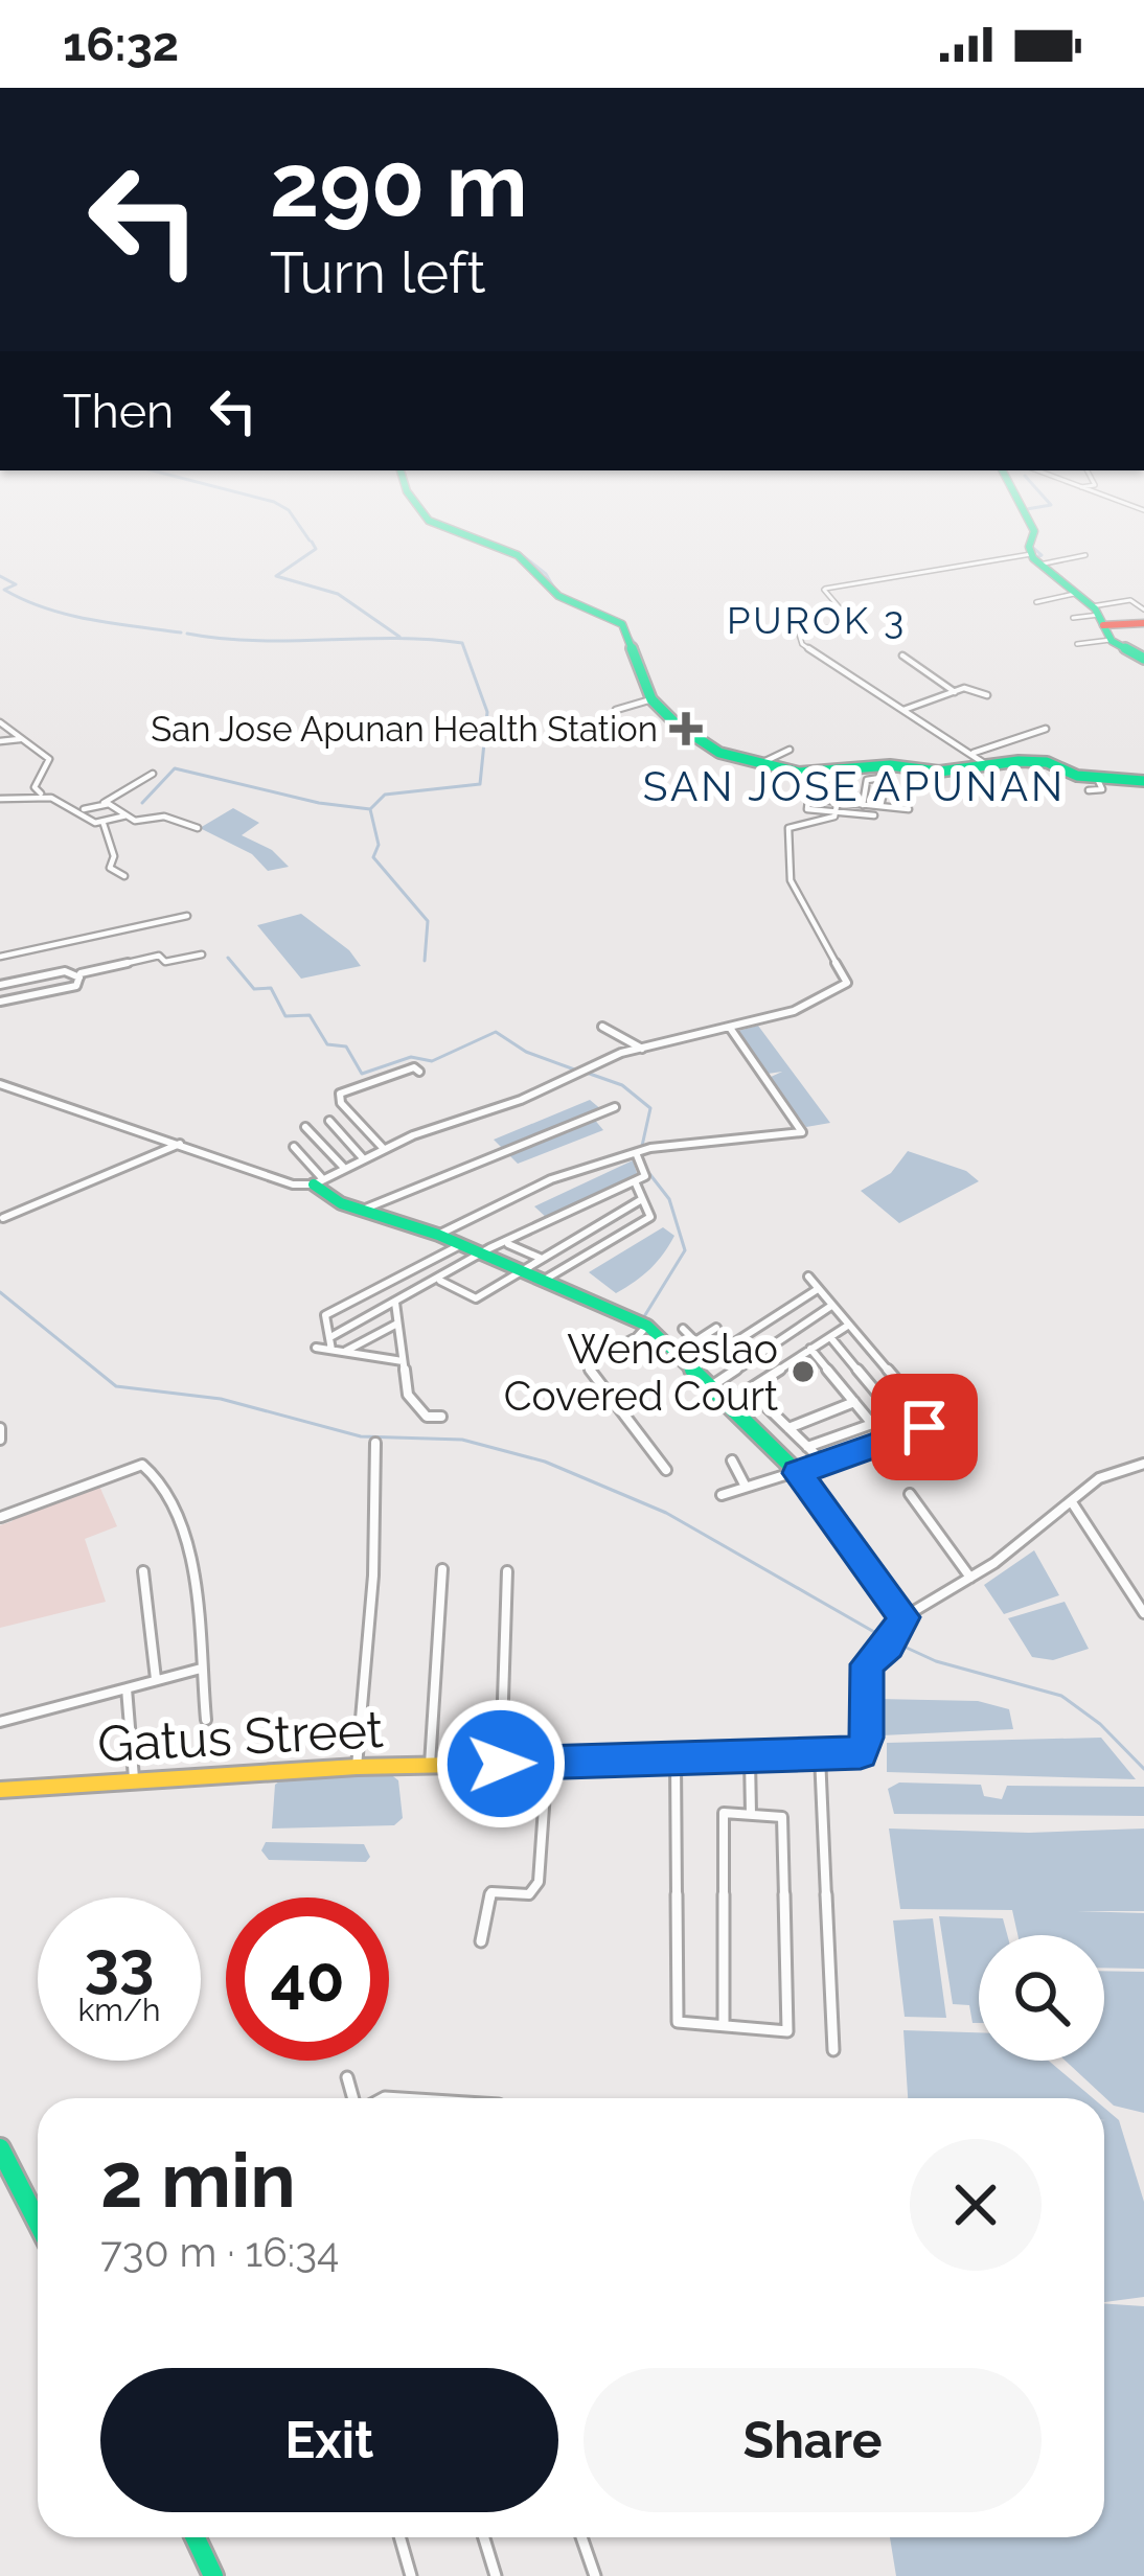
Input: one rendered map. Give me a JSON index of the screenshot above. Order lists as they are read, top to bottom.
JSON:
{
  "streets": {
    "street": ["Gatus Street"]
  },
  "districts": ["PUROK 3", "SAN JOSE APUNAN"],
  "places": {
    "health": ["San Jose Apunan Health Station"],
    "other": ["Wenceslao Covered Court"]
  },
  "page": {
    "status": "16:32",
    "turn": ["290 m", "Turn left"],
    "then": "Then",
    "speed": "33 km/h",
    "limit": "40",
    "heading": ["2 min", "730 m · 16:34"],
    "buttons": ["Exit", "Share"]
  }
}
